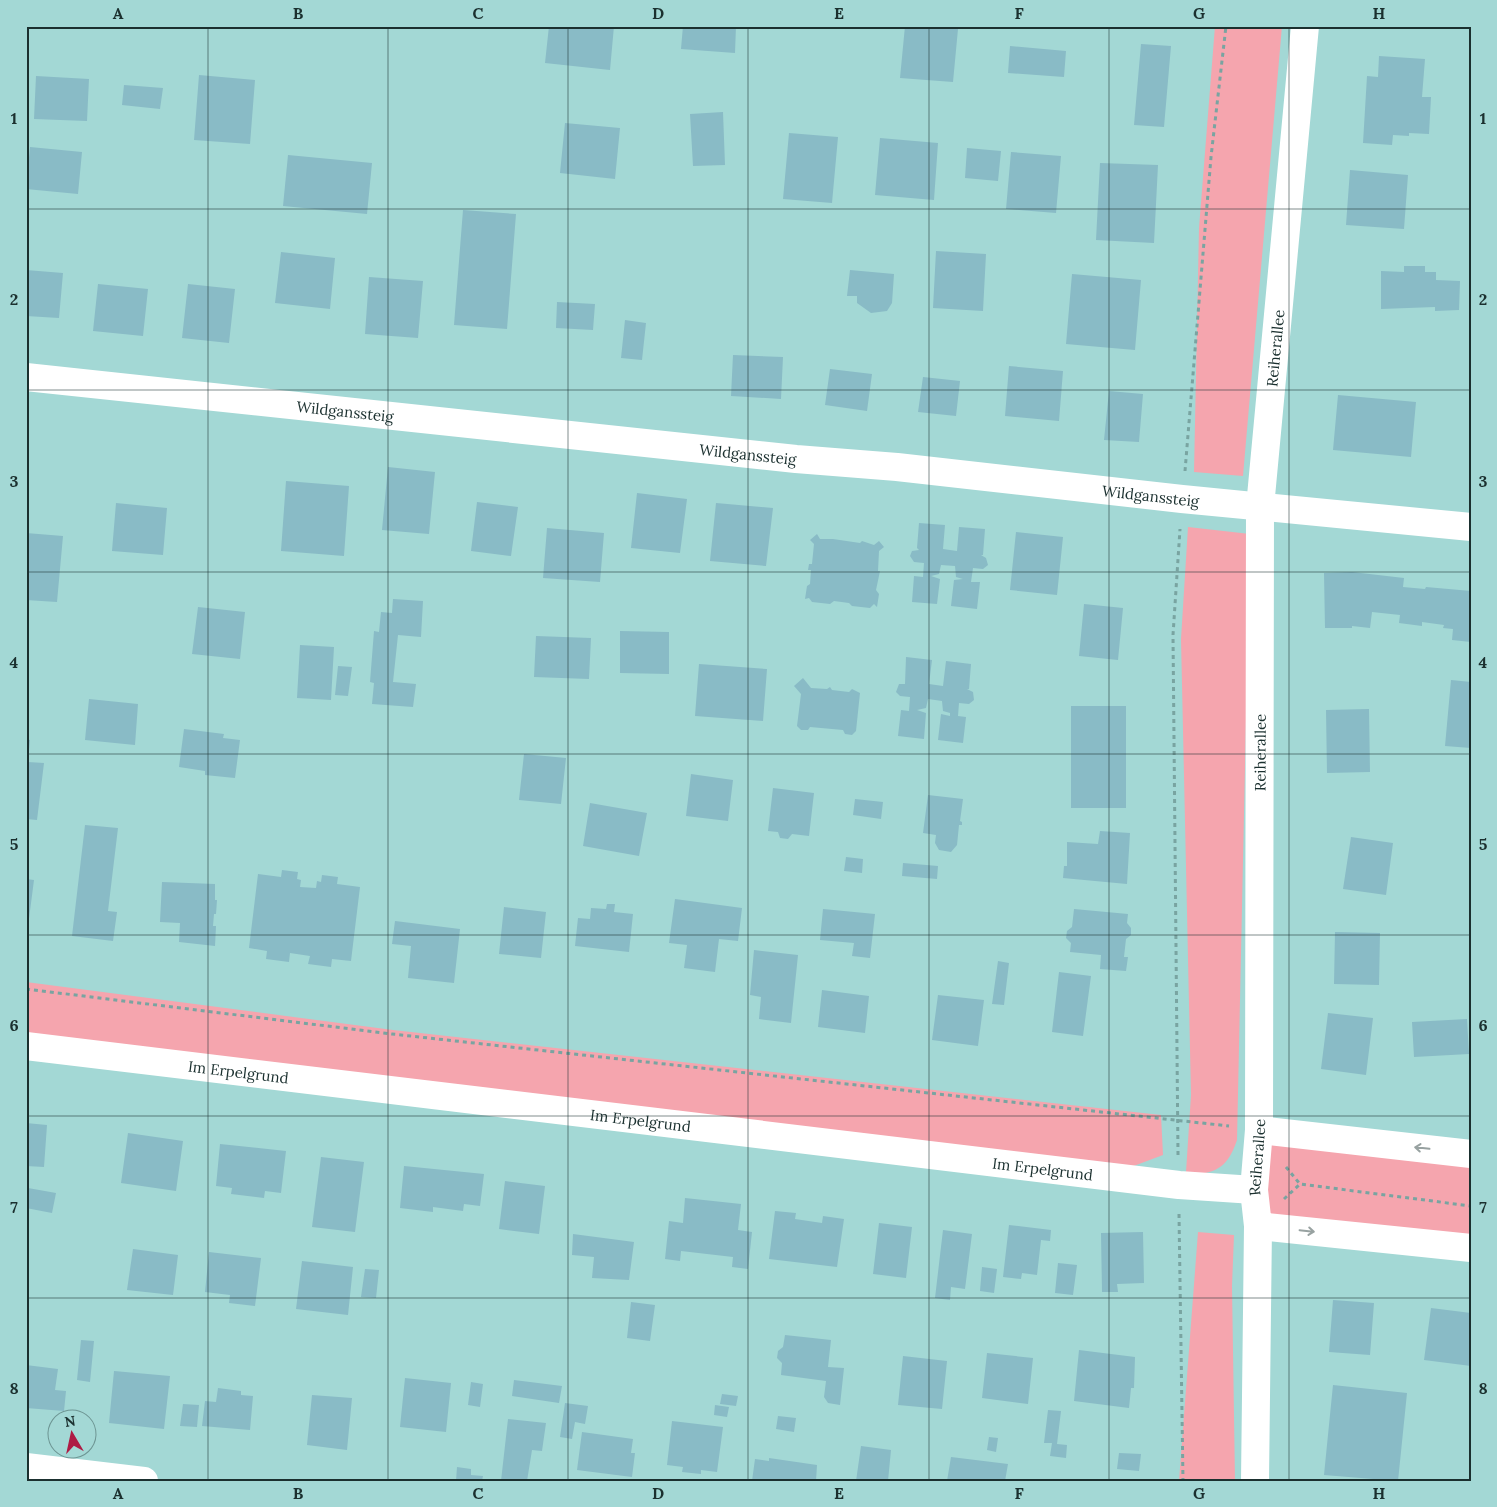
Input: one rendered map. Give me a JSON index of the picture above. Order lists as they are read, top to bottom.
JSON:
{
  "streets": {
    "street": ["Reiherallee", "Wildganssteig", "Im Erpelgrund"]
  },
  "crossings": [
    ["Reiherallee", "Wildganssteig"],
    ["Reiherallee", "Im Erpelgrund"]
  ],
  "north": "top",
  "grid": {
    "columns": [
      "A",
      "B",
      "C",
      "D",
      "E",
      "F",
      "G",
      "H"
    ],
    "rows": [
      "1",
      "2",
      "3",
      "4",
      "5",
      "6",
      "7",
      "8"
    ]
  }
}
